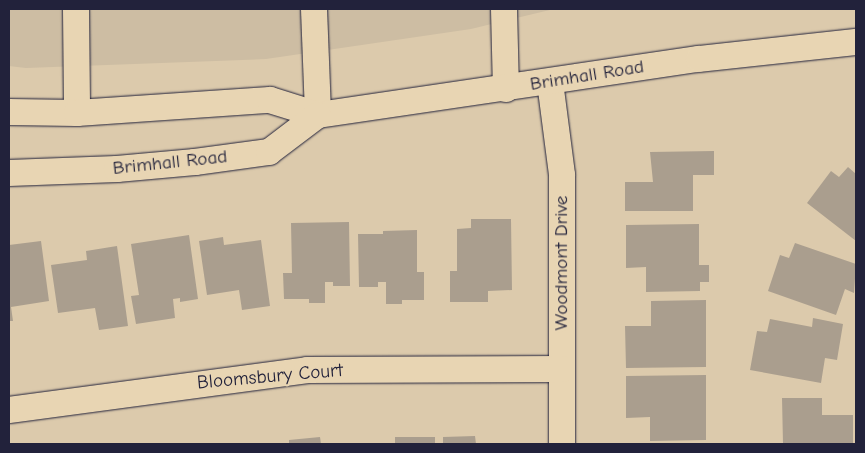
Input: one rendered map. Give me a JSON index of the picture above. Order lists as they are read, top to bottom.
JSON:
{
  "streets": {
    "street": ["Brimhall Road", "Woodmont Drive", "Bloomsbury Court"]
  },
  "crossings": [
    ["Brimhall Road", "Woodmont Drive"],
    ["Woodmont Drive", "Bloomsbury Court"]
  ]
}
